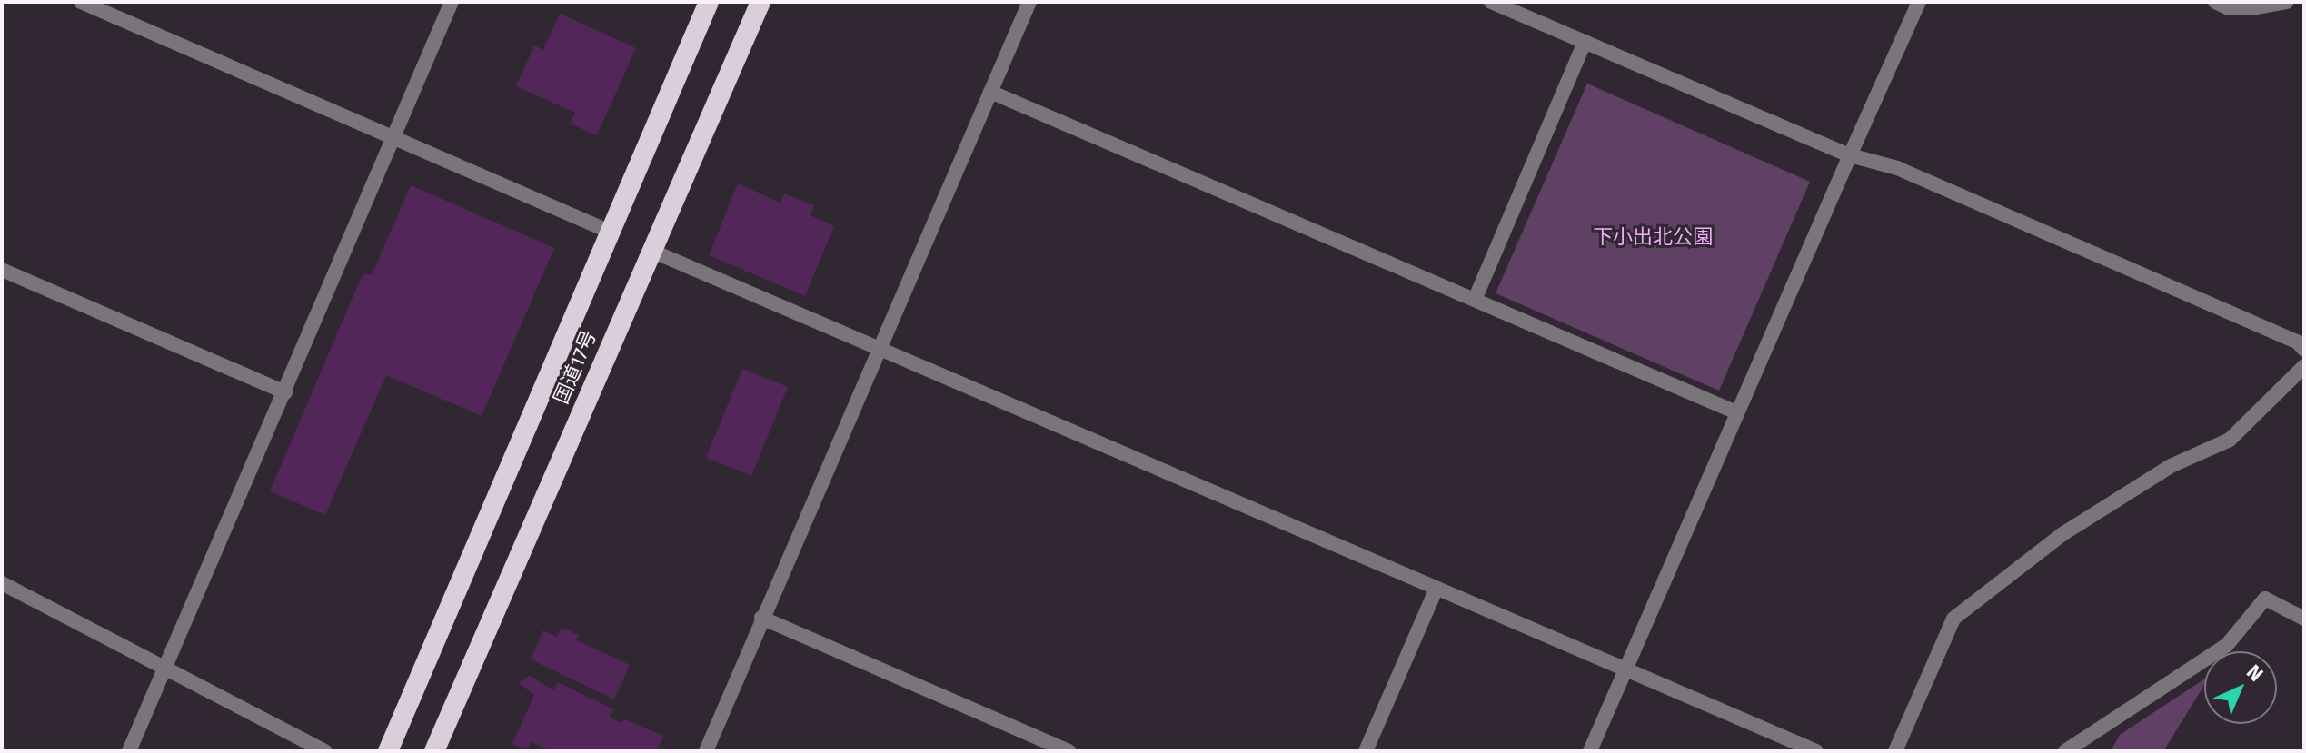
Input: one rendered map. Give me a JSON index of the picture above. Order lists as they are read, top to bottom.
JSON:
{
  "streets": {
    "highway": ["国道17号"]
  },
  "parks": ["下小出北公園"],
  "north": "top right"
}
